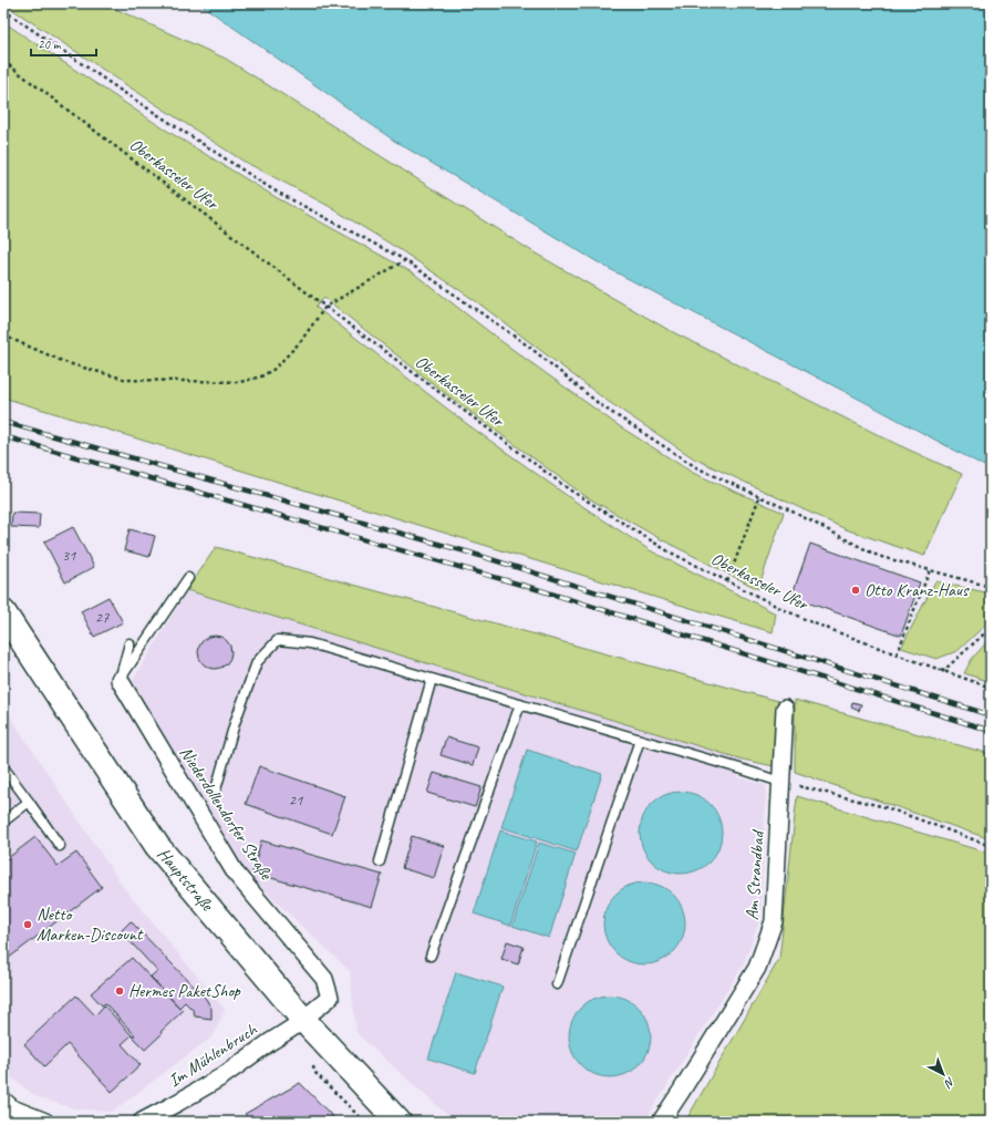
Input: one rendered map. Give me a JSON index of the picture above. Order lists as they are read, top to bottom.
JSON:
{
  "streets": {
    "main road": ["Hauptstraße"],
    "street": ["Niederdollendorfer Straße", "Am Strandbad", "Im Mühlenbruch"],
    "path": ["Oberkasseler Ufer"]
  },
  "crossings": [
    ["Niederdollendorfer Straße", "Hauptstraße"],
    ["Niederdollendorfer Straße", "Im Mühlenbruch"],
    ["Hauptstraße", "Im Mühlenbruch"]
  ],
  "places": ["Otto Kranz-Haus", "Netto Marken-Discount", "Hermes PaketShop"],
  "house_numbers": ["31", "27", "21"],
  "scale_bar": "20 m",
  "north": "bottom right"
}
